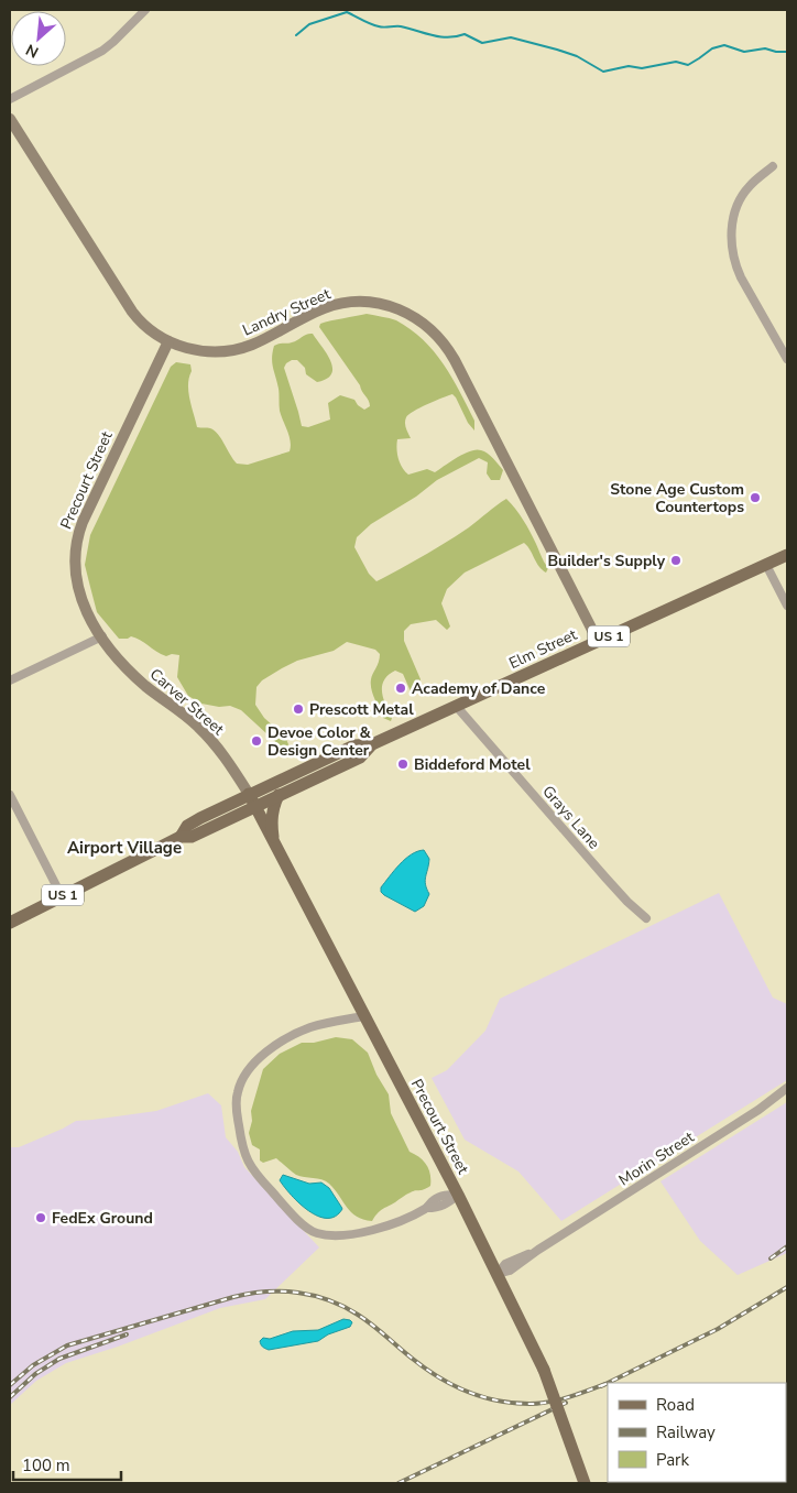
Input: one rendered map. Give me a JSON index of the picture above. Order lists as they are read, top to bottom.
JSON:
{
  "streets": {
    "main road": ["Precourt Street", "US 1", "Elm Street"],
    "street": [
      "Landry Street",
      "Carver Street",
      "Grays Lane",
      "Morin Street"
    ]
  },
  "crossings": [
    ["Landry Street", "Precourt Street"],
    ["Landry Street", "Elm Street"],
    ["Precourt Street", "Elm Street"],
    ["Precourt Street", "Carver Street"],
    ["Precourt Street", "Morin Street"],
    ["Elm Street", "Carver Street"],
    ["Elm Street", "Grays Lane"]
  ],
  "districts": ["Airport Village"],
  "places": [
    "Stone Age Custom Countertops",
    "Builder's Supply",
    "Academy of Dance",
    "Prescott Metal",
    "Devoe Color & Design Center",
    "Biddeford Motel",
    "FedEx Ground"
  ],
  "legend": ["Road", "Railway", "Park"],
  "scale_bar": "100 m",
  "north": "bottom left"
}
